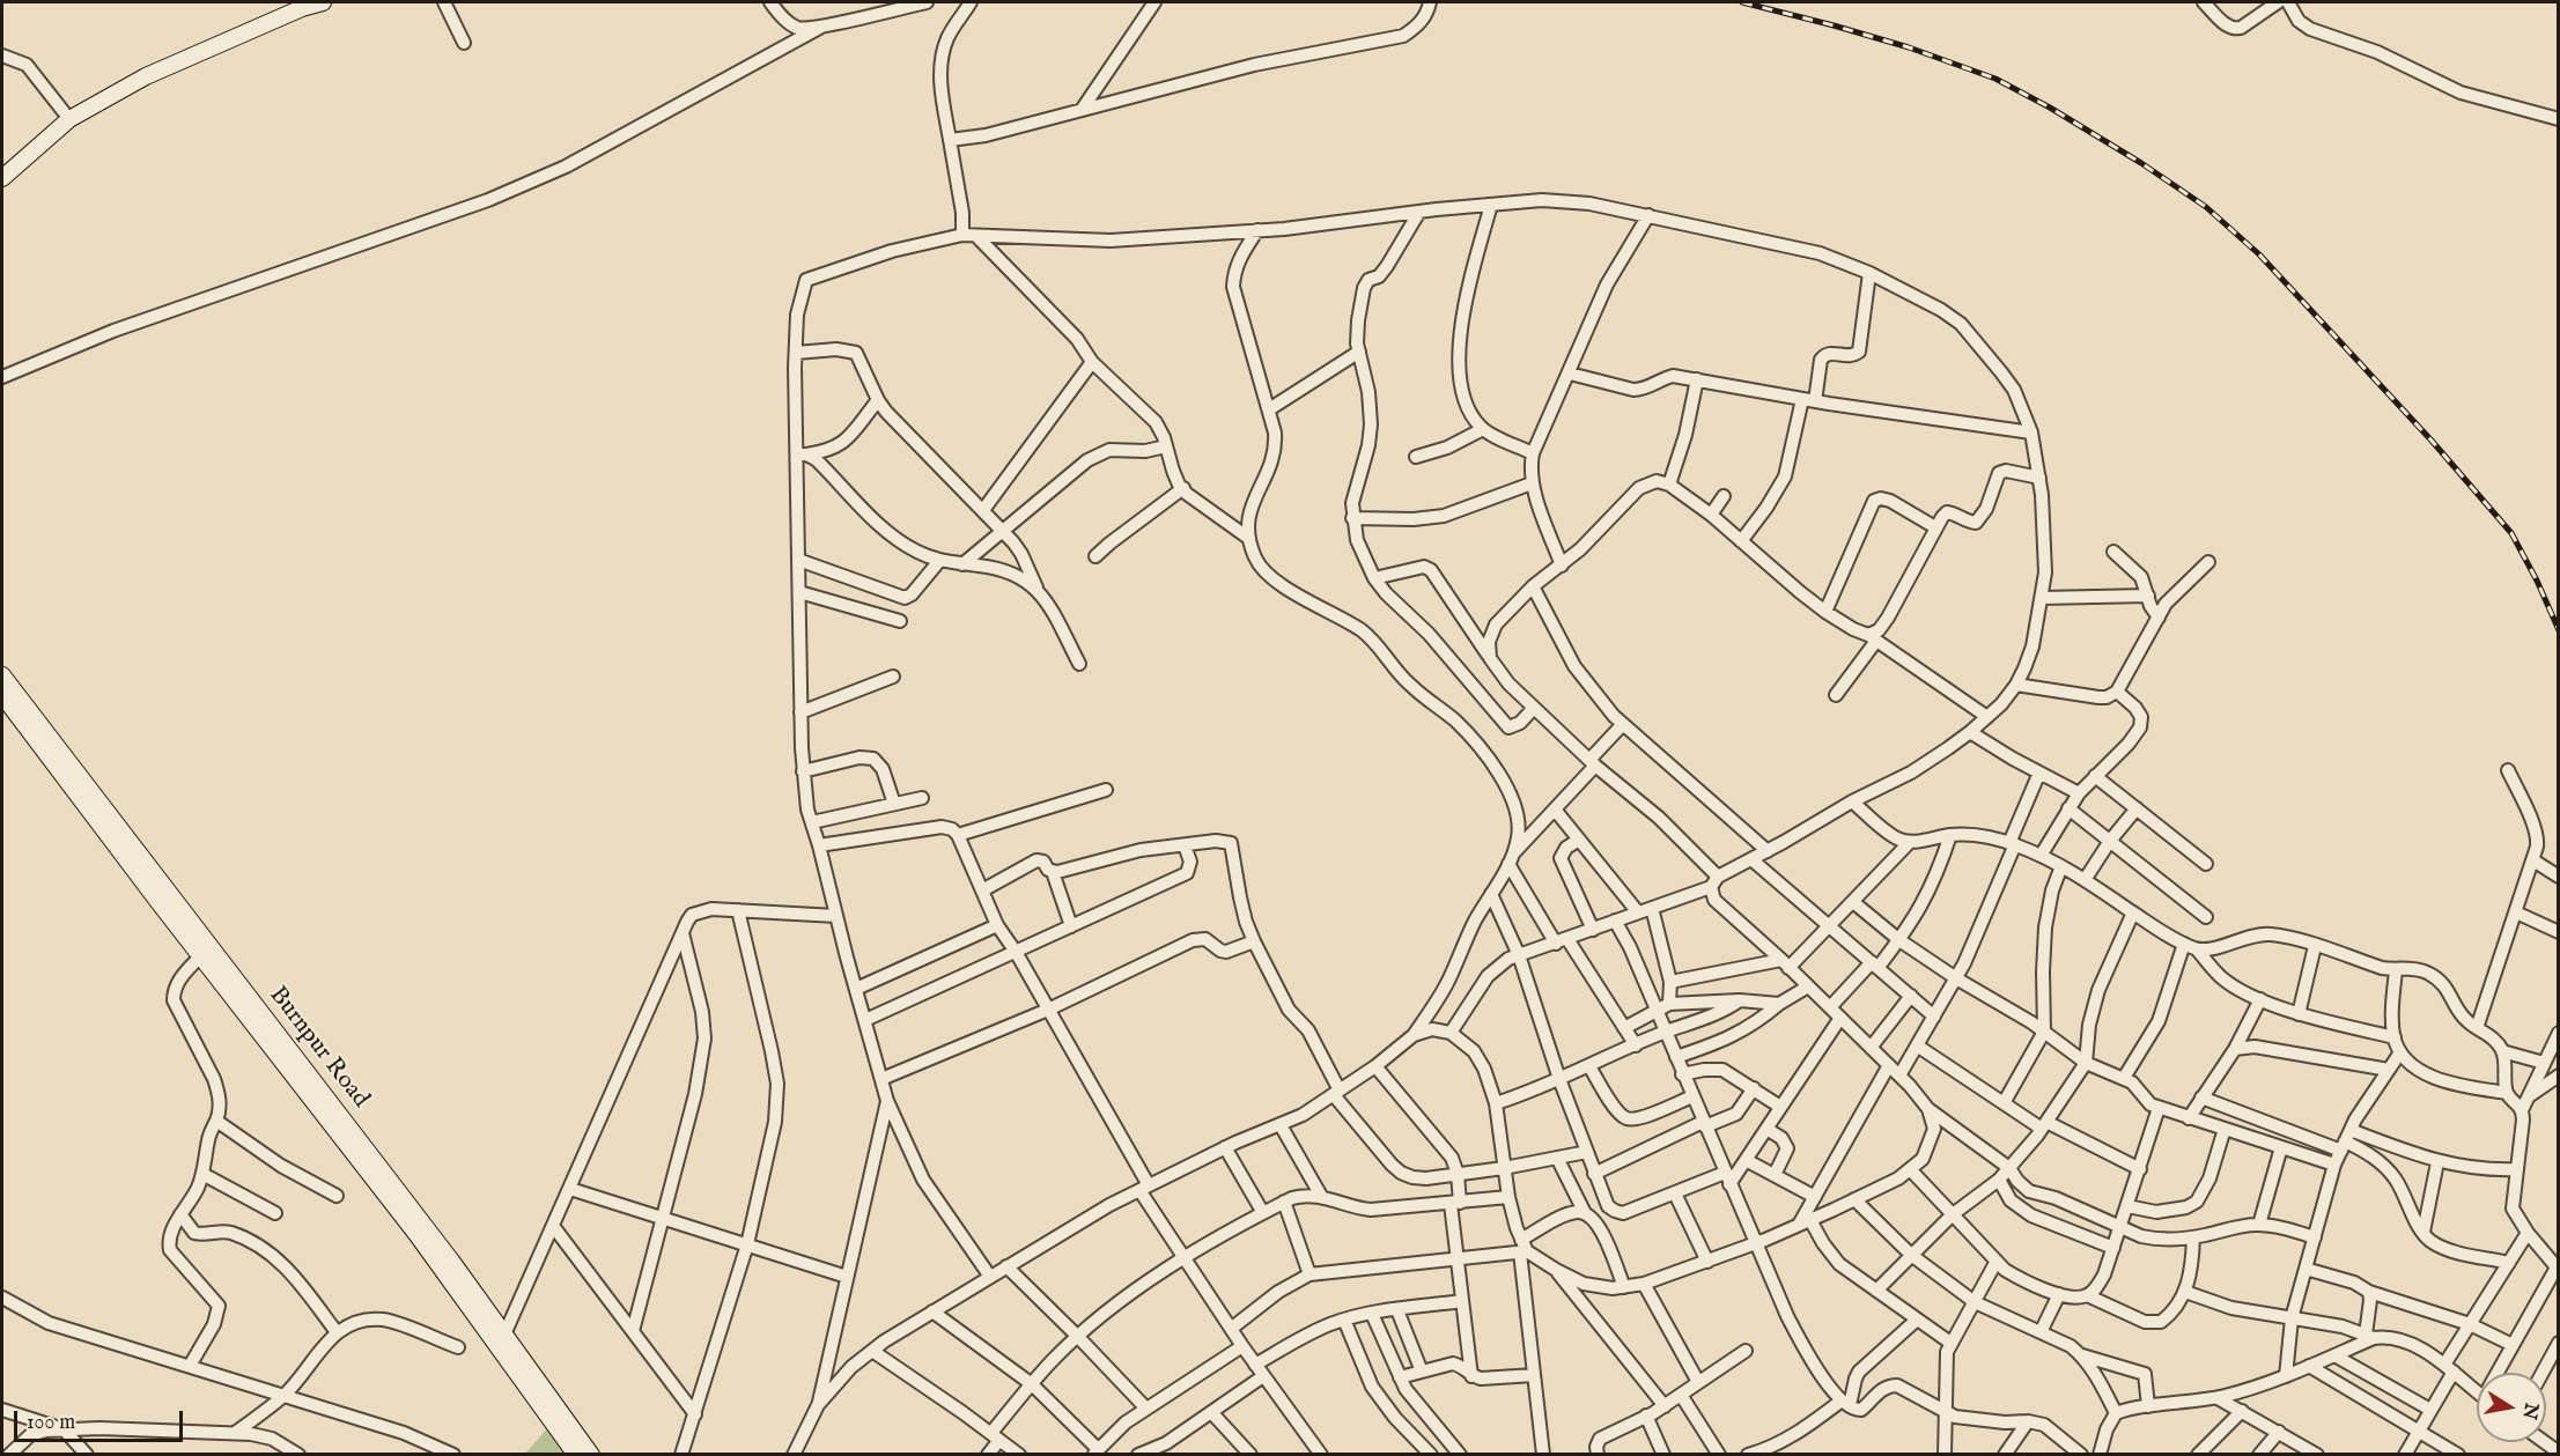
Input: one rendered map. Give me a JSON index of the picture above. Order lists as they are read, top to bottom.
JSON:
{
  "streets": {
    "street": ["Burnpur Road"]
  },
  "scale_bar": "100 m",
  "north": "right"
}
